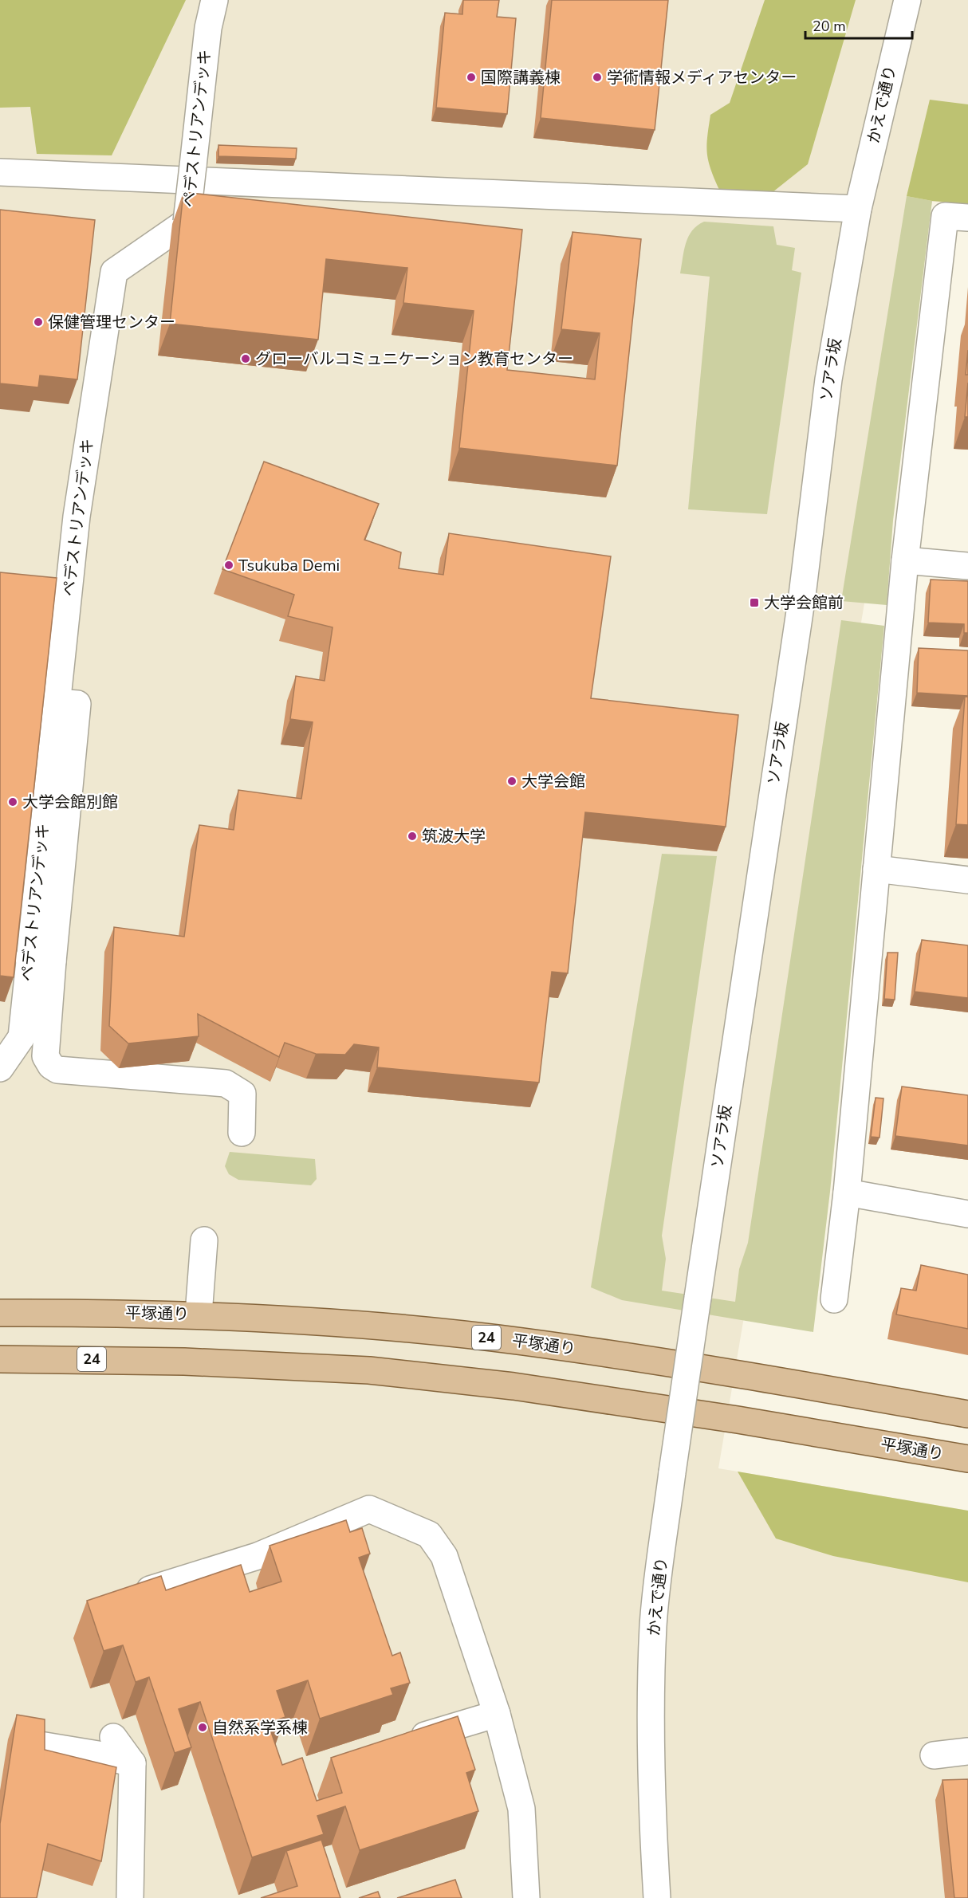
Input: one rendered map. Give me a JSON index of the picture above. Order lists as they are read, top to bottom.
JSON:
{
  "streets": {
    "main road": ["平塚通り", "24"],
    "street": ["かえで通り", "ペデストリアンデッキ", "ソアラ坂"]
  },
  "crossings": [
    ["かえで通り", "ソアラ坂"]
  ],
  "places": {
    "other": [
      "国際講義棟",
      "学術情報メディアセンター",
      "保健管理センター",
      "グローバルコミュニケーション教育センター",
      "Tsukuba Demi",
      "大学会館",
      "大学会館別館",
      "筑波大学",
      "自然系学系棟"
    ],
    "transit": ["大学会館前"]
  },
  "scale_bar": "20 m"
}
